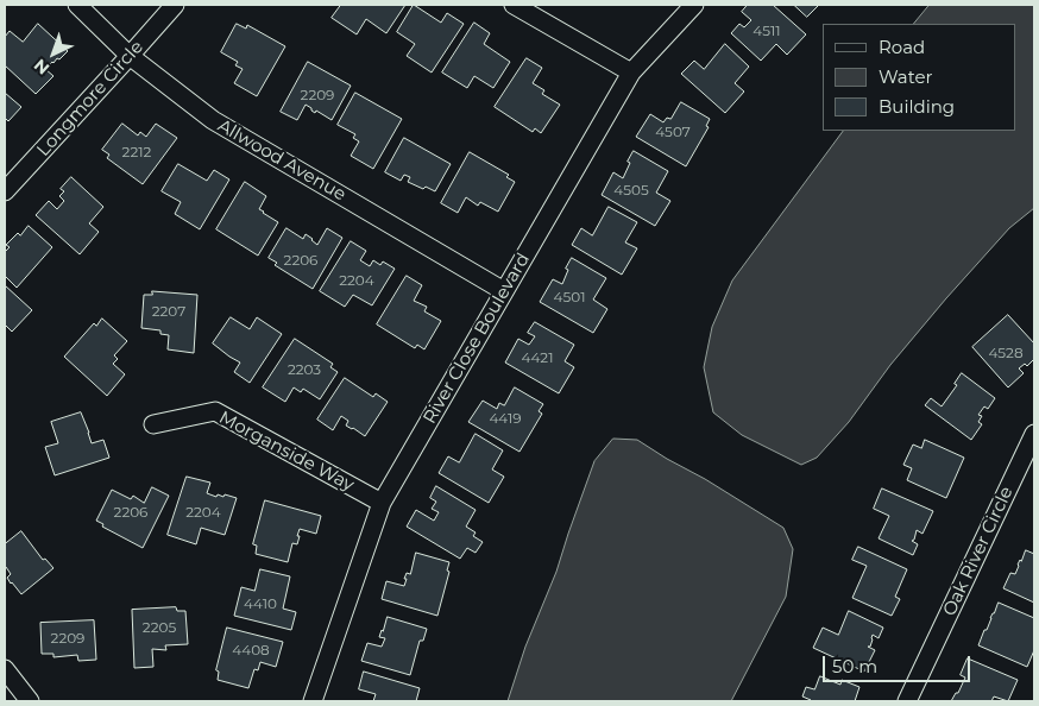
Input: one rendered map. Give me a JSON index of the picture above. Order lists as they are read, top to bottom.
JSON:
{
  "streets": {
    "street": [
      "Longmore Circle",
      "Allwood Avenue",
      "River Close Boulevard",
      "Morganside Way",
      "Oak River Circle"
    ]
  },
  "crossings": [
    ["Longmore Circle", "Allwood Avenue"],
    ["Allwood Avenue", "River Close Boulevard"],
    ["River Close Boulevard", "Morganside Way"]
  ],
  "house_numbers": [
    "4511",
    "2209",
    "4507",
    "2212",
    "4505",
    "2206",
    "2204",
    "4501",
    "2207",
    "4528",
    "4421",
    "2203",
    "4419",
    "2206",
    "2204",
    "4410",
    "2205",
    "2209",
    "4408"
  ],
  "legend": ["Road", "Water", "Building"],
  "scale_bar": "50 m",
  "north": "bottom left"
}
